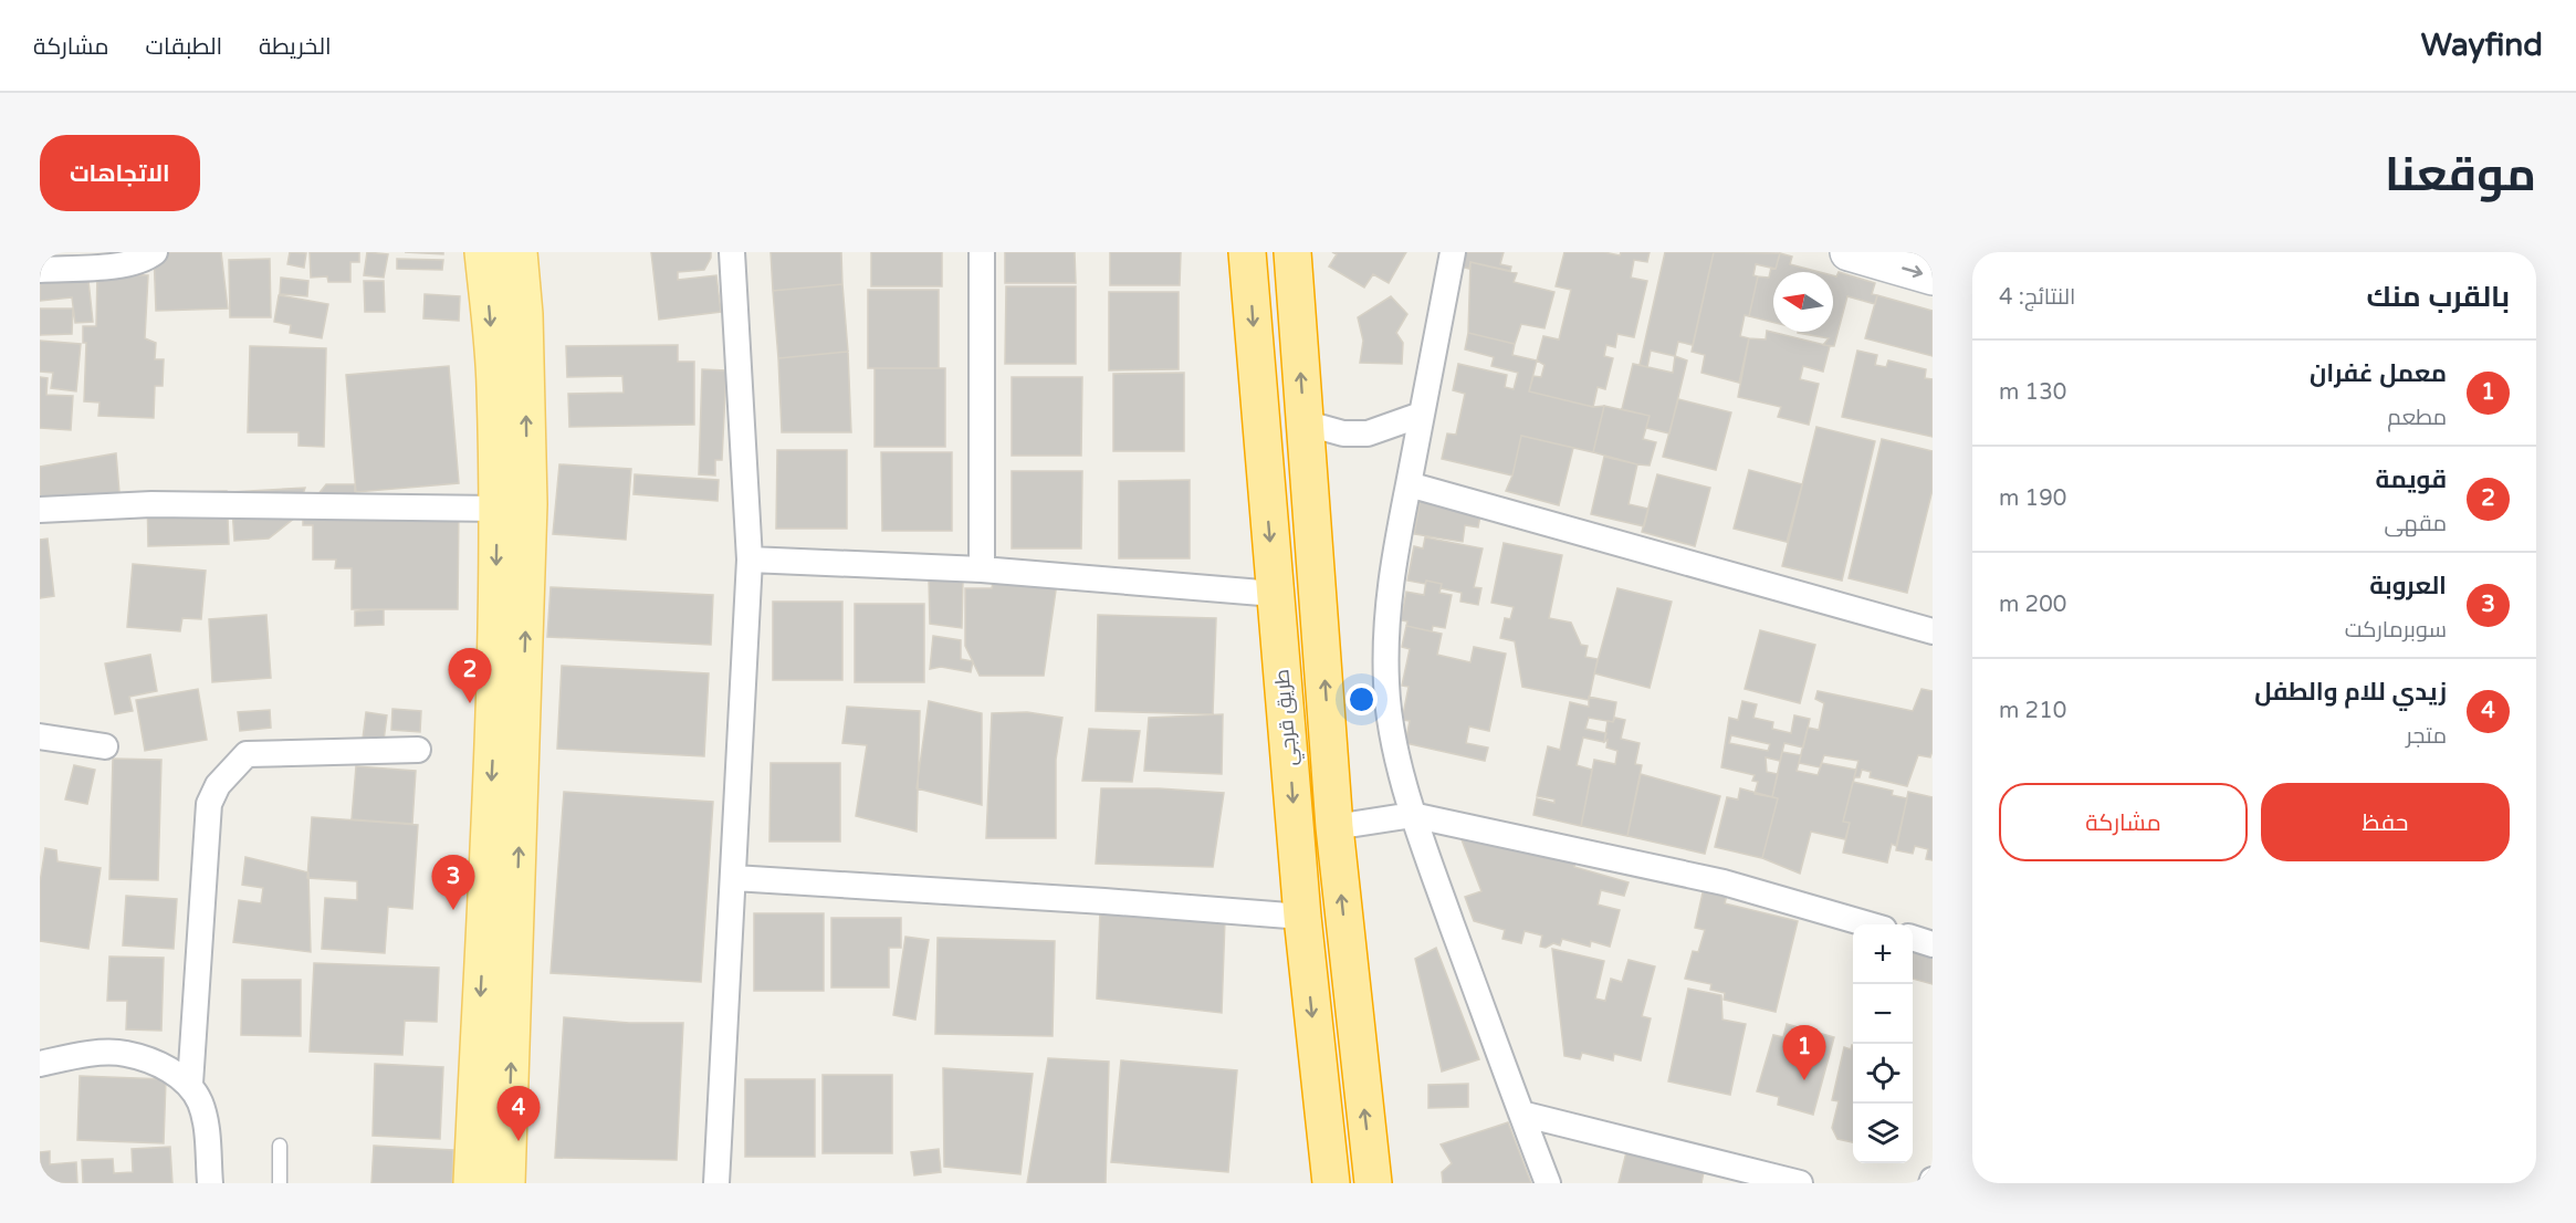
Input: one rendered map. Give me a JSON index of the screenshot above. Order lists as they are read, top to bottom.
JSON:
{
  "streets": {
    "highway": ["طريق قرجي"]
  },
  "north": "left",
  "page": {
    "header": "Wayfind",
    "nav": ["الخريطة", "الطبقات", "مشاركة"],
    "title": "موقعنا",
    "buttons": [
      "الاتجاهات",
      ["حفظ", "مشاركة"]
    ],
    "heading": ["بالقرب منك", "النتائج: 4"],
    "list": [
      {
        "mark": "1",
        "name": "معمل غفران",
        "note": "مطعم",
        "value": "130 m"
      },
      {
        "mark": "2",
        "name": "قويمة",
        "note": "مقهى",
        "value": "190 m"
      },
      {
        "mark": "3",
        "name": "العروبة",
        "note": "سوبرماركت",
        "value": "200 m"
      },
      {
        "mark": "4",
        "name": "زيدي للام والطفل",
        "note": "متجر",
        "value": "210 m"
      }
    ],
    "pins": [
      "2",
      "3",
      "1",
      "4"
    ],
    "map_buttons": ["+", "−"]
  }
}
